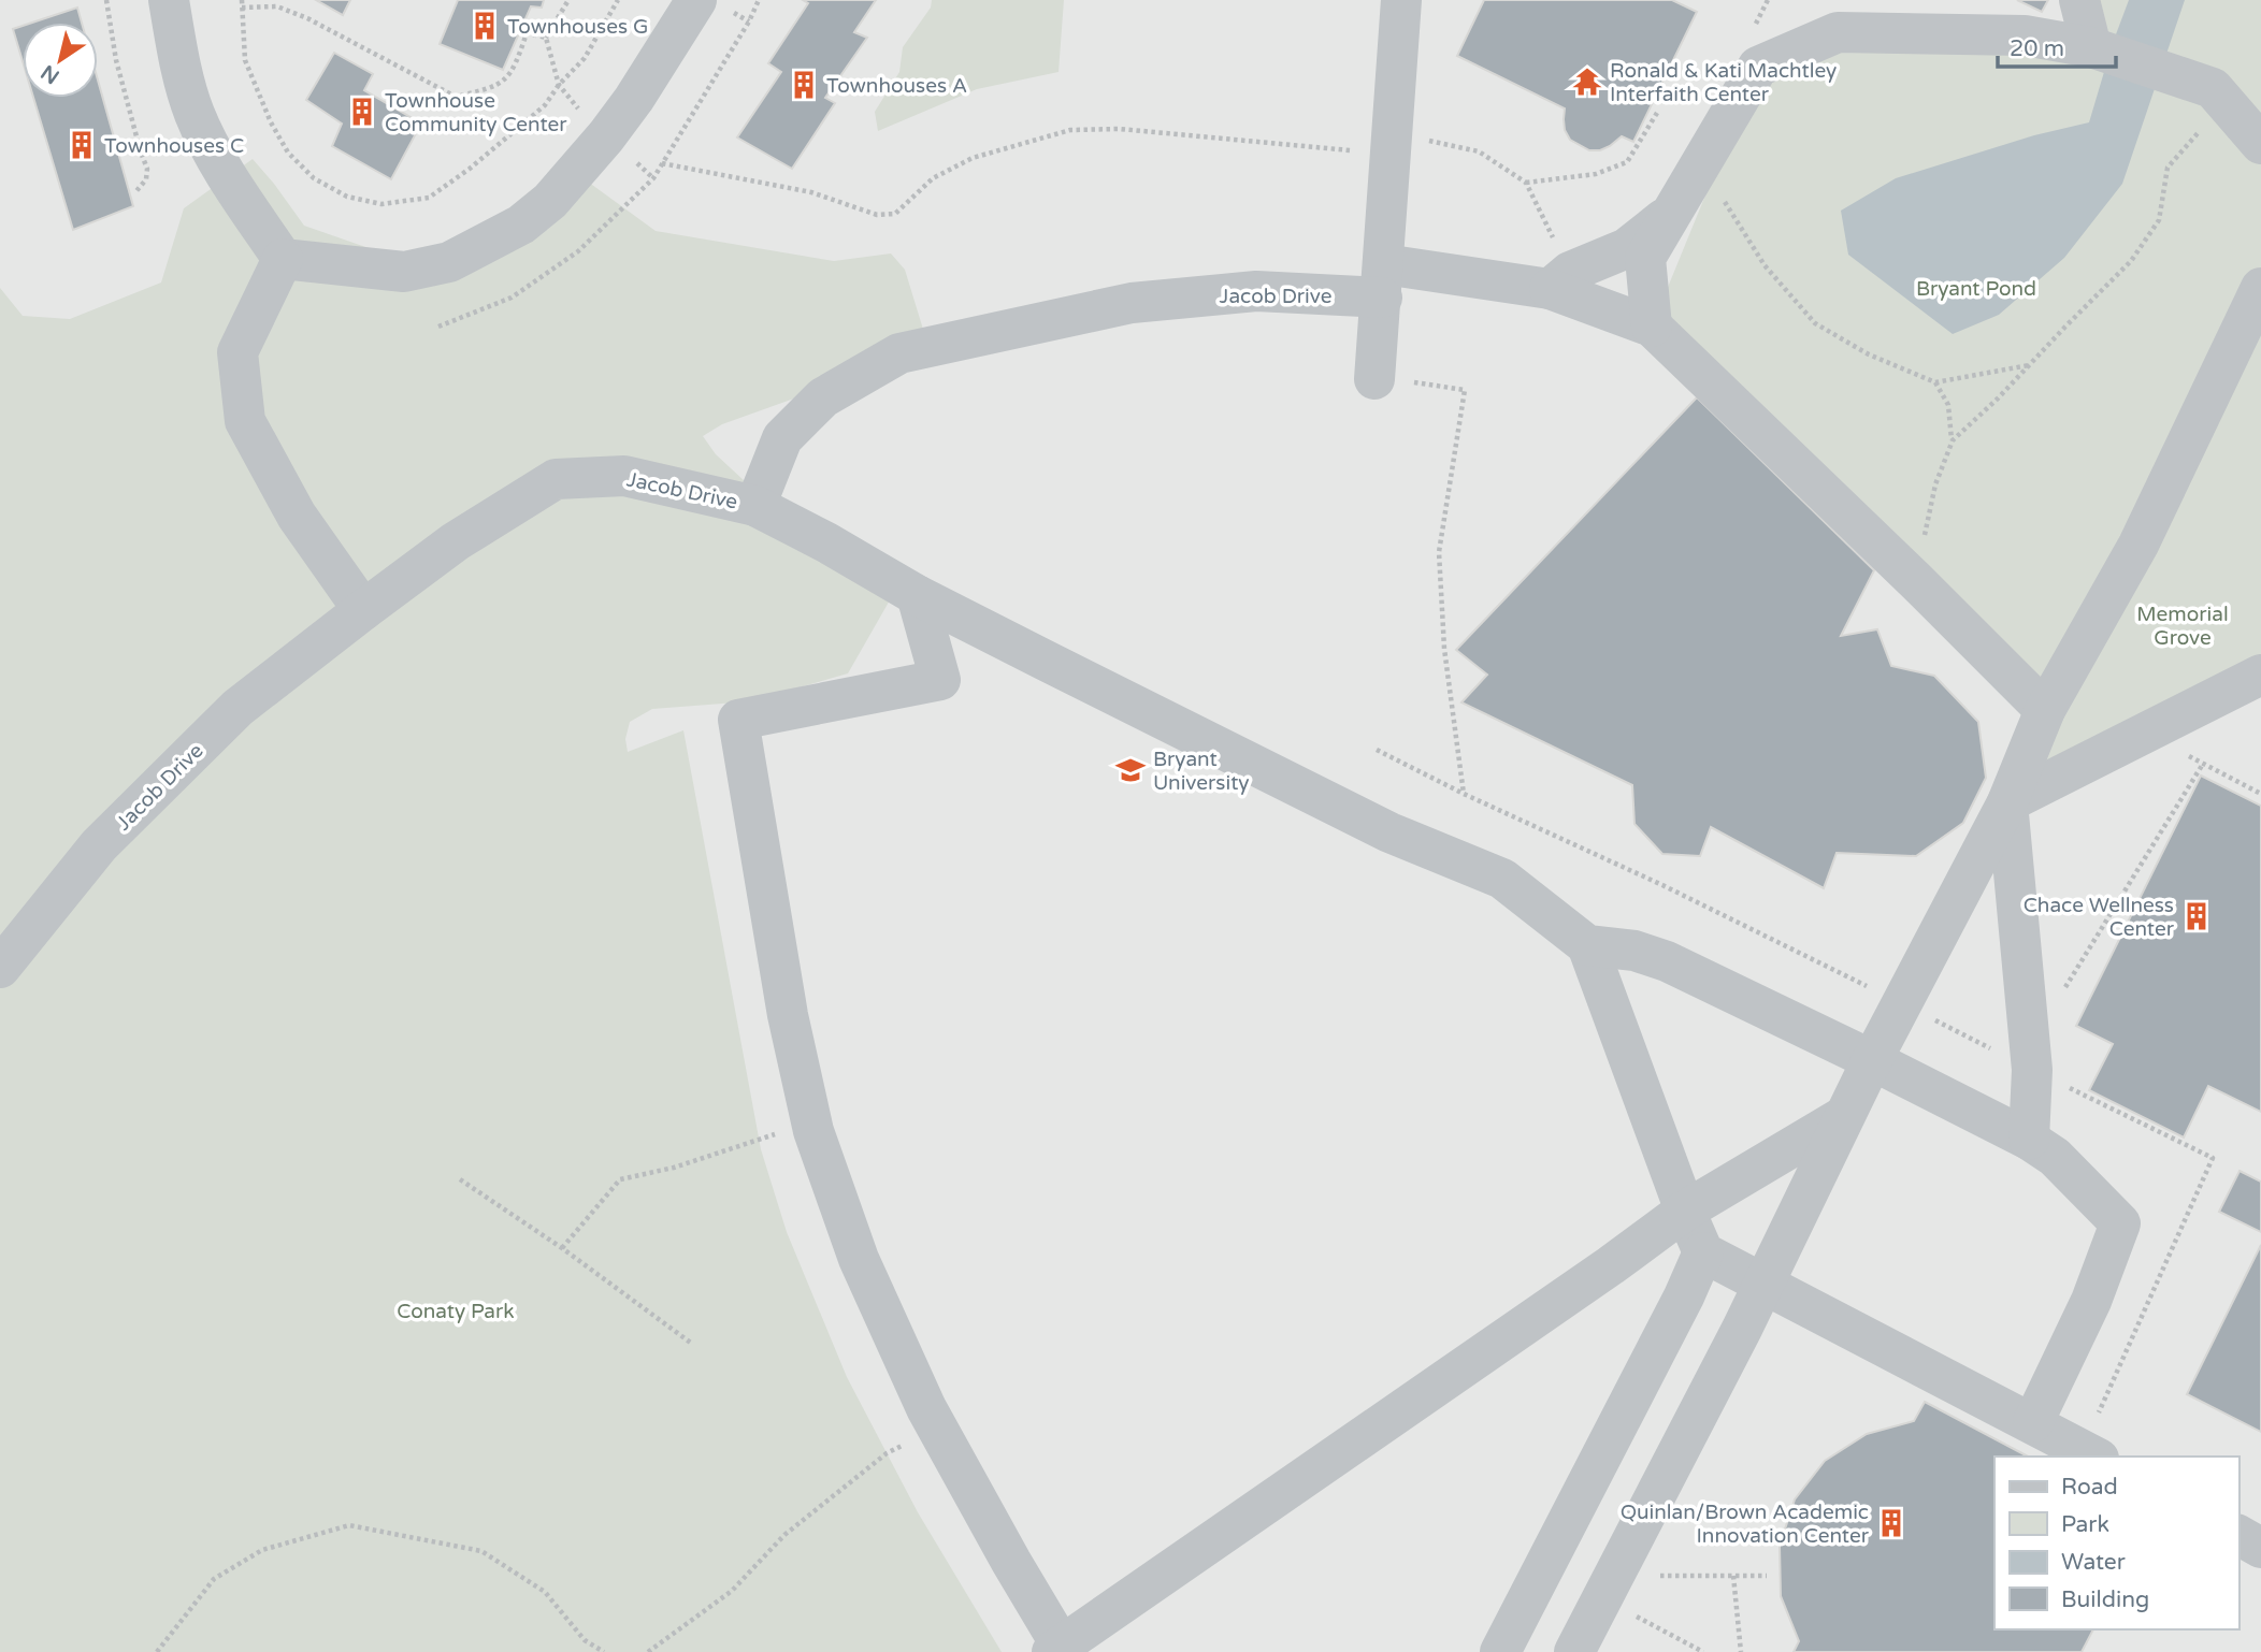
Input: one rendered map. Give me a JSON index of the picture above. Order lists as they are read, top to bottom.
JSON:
{
  "streets": {
    "street": ["Jacob Drive"]
  },
  "parks": ["Bryant Pond", "Memorial Grove", "Conaty Park"],
  "places": {
    "building": [
      "Townhouses G",
      "Townhouses A",
      "Townhouse Community Center",
      "Townhouses C",
      "Chace Wellness Center",
      "Quinlan/Brown Academic Innovation Center"
    ],
    "temple": ["Ronald & Kati Machtley Interfaith Center"],
    "school or university": ["Bryant University"]
  },
  "legend": [
    "Road",
    "Park",
    "Water",
    "Building"
  ],
  "scale_bar": "20 m",
  "north": "bottom left"
}
